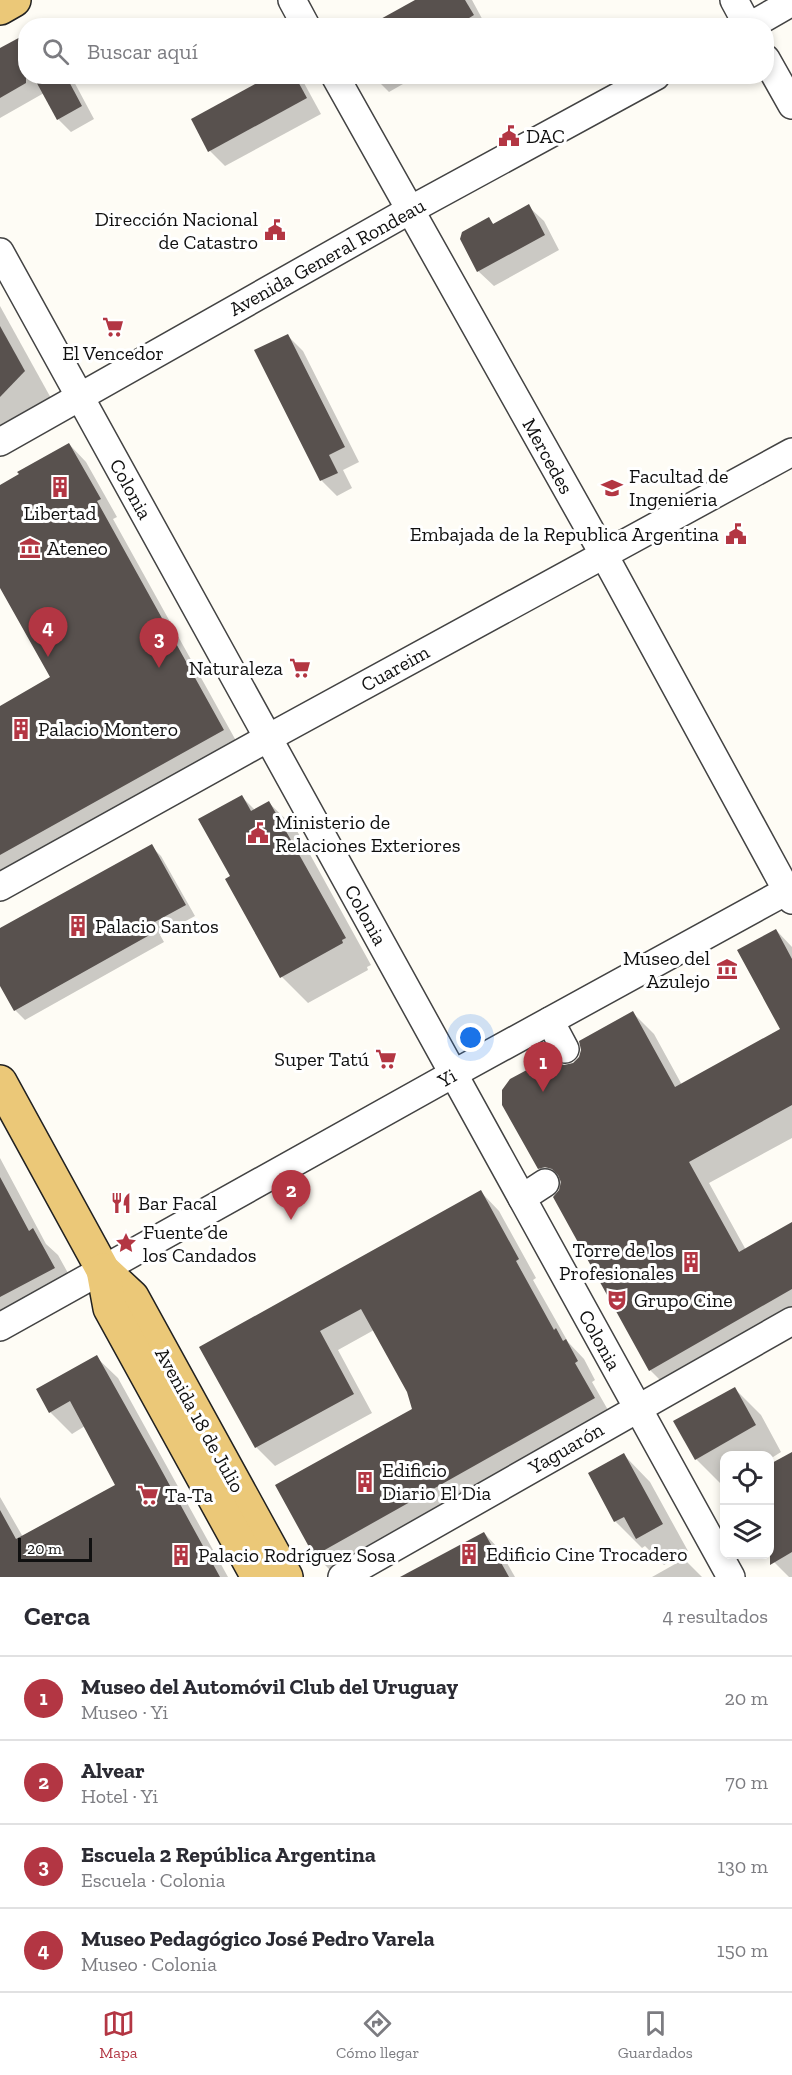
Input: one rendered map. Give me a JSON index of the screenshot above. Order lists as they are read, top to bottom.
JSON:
{
  "streets": {
    "main road": ["Avenida 18 de Julio"],
    "street": [
      "Avenida General Rondeau",
      "Mercedes",
      "Colonia",
      "Cuareim",
      "Yi",
      "Yaguarón"
    ]
  },
  "crossings": [
    ["Avenida General Rondeau", "Mercedes"],
    ["Avenida General Rondeau", "Colonia"],
    ["Mercedes", "Cuareim"],
    ["Mercedes", "Yi"],
    ["Colonia", "Cuareim"],
    ["Colonia", "Yi"],
    ["Colonia", "Yaguarón"],
    ["Yi", "Avenida 18 de Julio"]
  ],
  "places": {
    "public building": [
      "DAC",
      "Dirección Nacional de Catastro",
      "Embajada de la Republica Argentina",
      "Ministerio de Relaciones Exteriores"
    ],
    "supermarket": [
      "El Vencedor",
      "Naturaleza",
      "Super Tatú",
      "Ta-Ta"
    ],
    "building": [
      "Libertad",
      "Palacio Montero",
      "Palacio Santos",
      "Torre de los Profesionales",
      "Edificio Diario El Dia",
      "Edificio Cine Trocadero",
      "Palacio Rodríguez Sosa"
    ],
    "school or university": ["Facultad de Ingenieria"],
    "museum": ["Ateneo", "Museo del Azulejo"],
    "restaurant": ["Bar Facal"],
    "place": ["Fuente de los Candados"],
    "theatre": ["Grupo Cine"]
  },
  "scale_bar": "20 m",
  "page": {
    "search": "Buscar aquí",
    "pins": [
      "4",
      "3",
      "1",
      "2"
    ],
    "scale": "20 m",
    "heading": ["Cerca", "4 resultados"],
    "list": [
      {
        "mark": "1",
        "name": "Museo del Automóvil Club del Uruguay",
        "note": "Museo · Yi",
        "value": "20 m"
      },
      {
        "mark": "2",
        "name": "Alvear",
        "note": "Hotel · Yi",
        "value": "70 m"
      },
      {
        "mark": "3",
        "name": "Escuela 2 República Argentina",
        "note": "Escuela · Colonia",
        "value": "130 m"
      },
      {
        "mark": "4",
        "name": "Museo Pedagógico José Pedro Varela",
        "note": "Museo · Colonia",
        "value": "150 m"
      }
    ],
    "nav": ["Mapa", "Cómo llegar", "Guardados"]
  }
}
